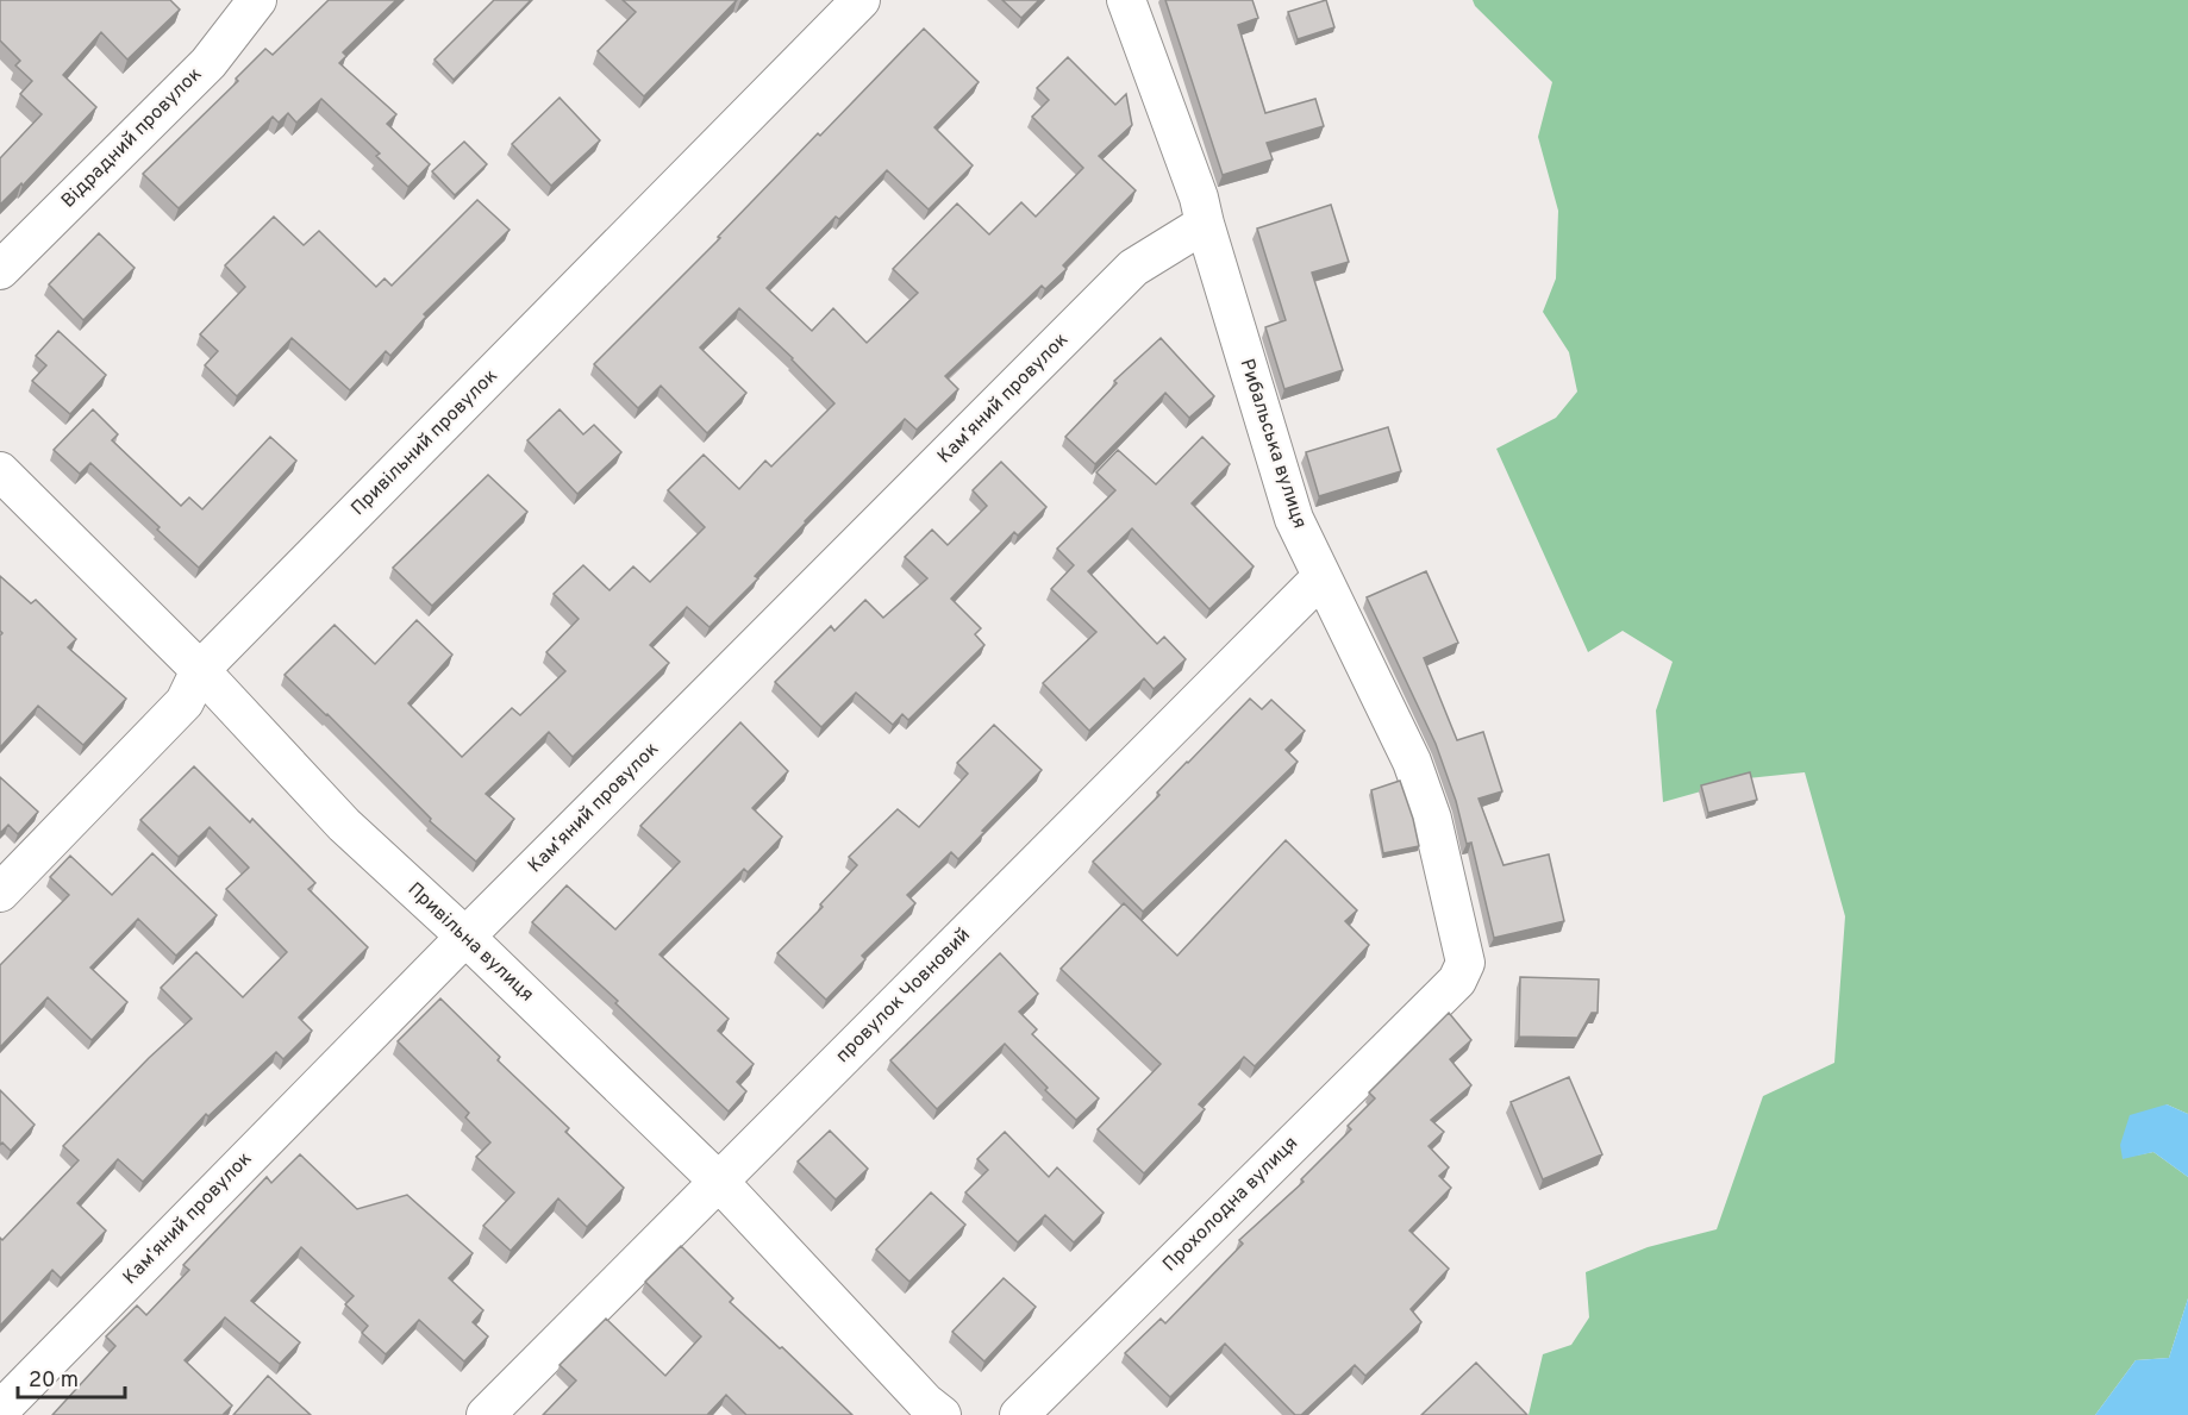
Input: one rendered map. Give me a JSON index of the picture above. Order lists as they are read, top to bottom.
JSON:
{
  "streets": {
    "street": [
      "Відрадний провулок",
      "Камʼяний провулок",
      "Привільний провулок",
      "Рибальська вулиця",
      "Привільна вулиця",
      "провулок Човновий",
      "Прохолодна вулиця"
    ]
  },
  "crossings": [
    ["Камʼяний провулок", "Рибальська вулиця"],
    ["Камʼяний провулок", "Привільна вулиця"],
    ["Привільний провулок", "Привільна вулиця"],
    ["Рибальська вулиця", "провулок Човновий"],
    ["Рибальська вулиця", "Прохолодна вулиця"],
    ["Привільна вулиця", "провулок Човновий"]
  ],
  "scale_bar": "20 m"
}
